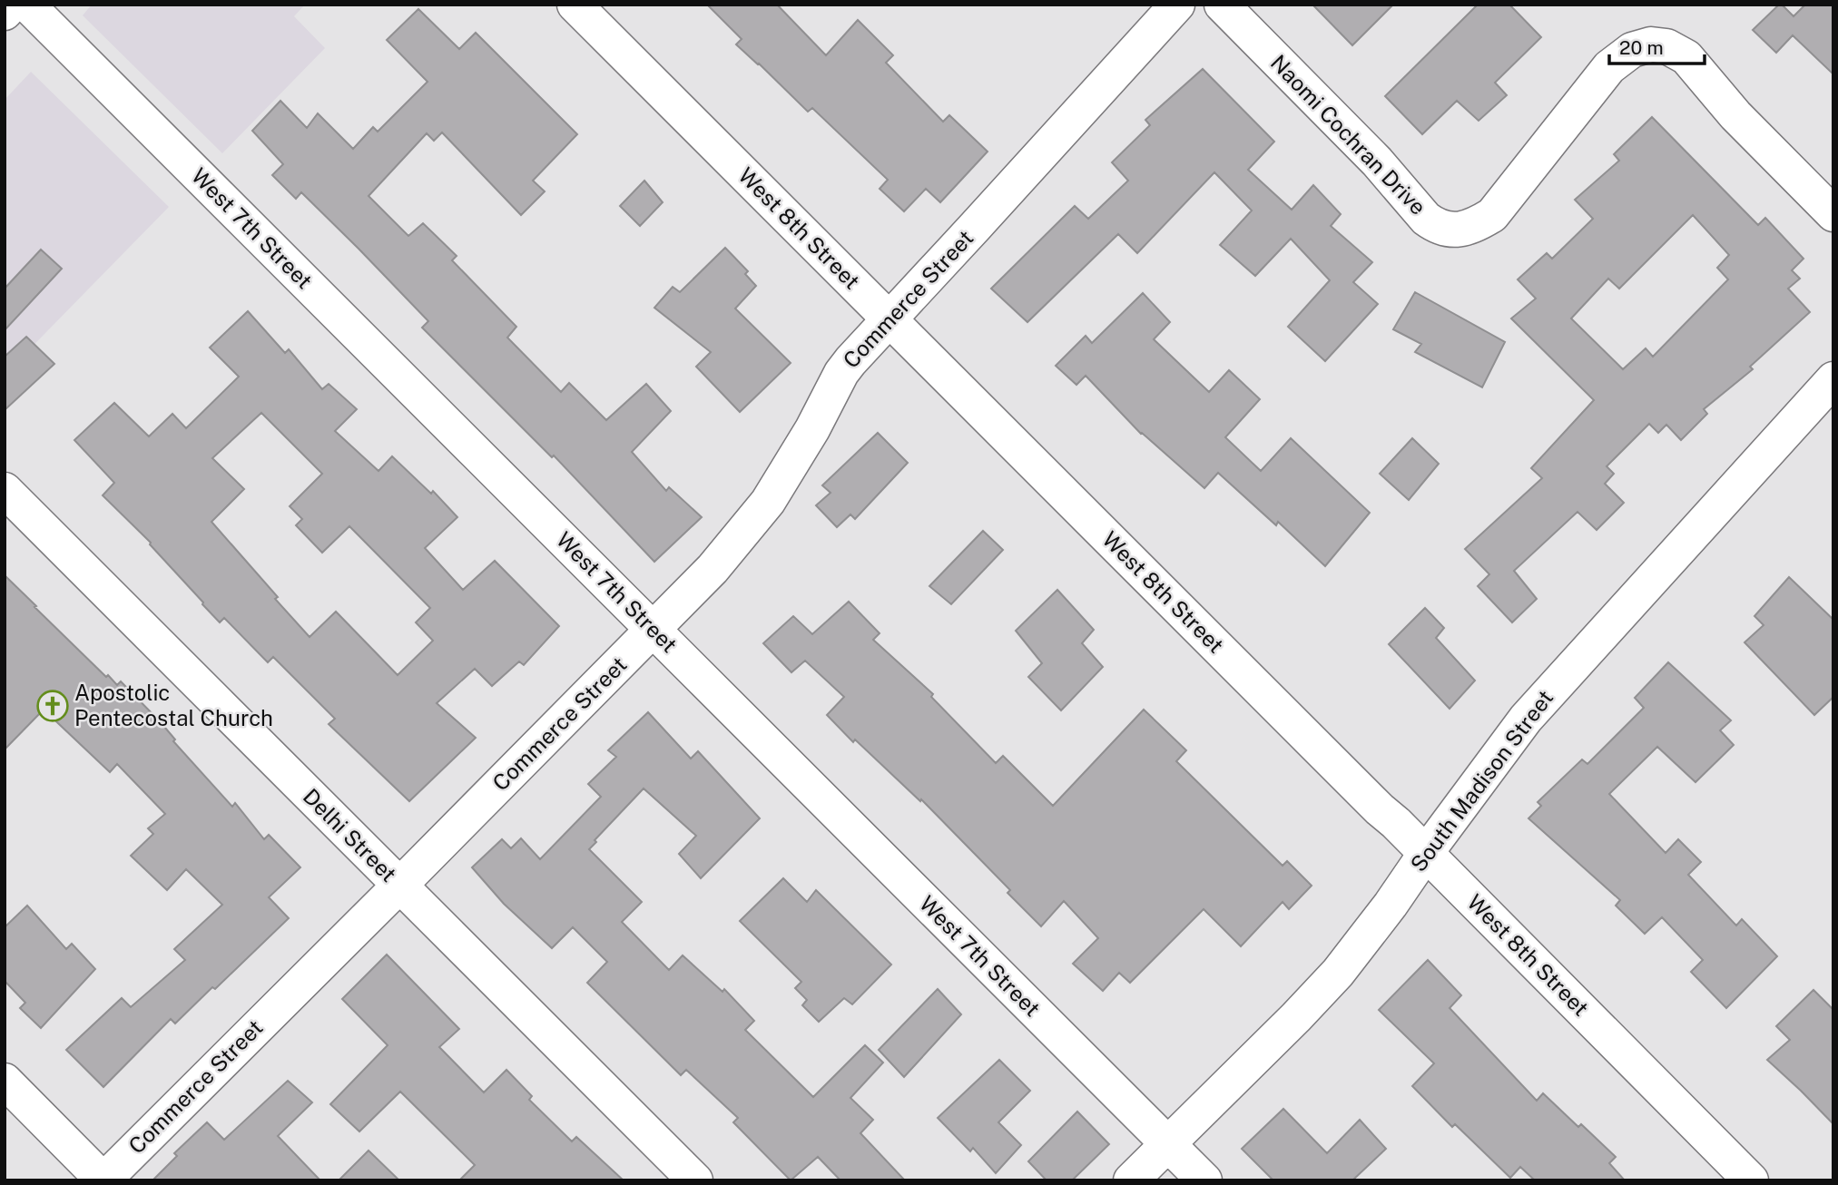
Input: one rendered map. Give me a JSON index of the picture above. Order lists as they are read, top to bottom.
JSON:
{
  "streets": {
    "street": [
      "Naomi Cochran Drive",
      "West 7th Street",
      "West 8th Street",
      "Commerce Street",
      "South Madison Street",
      "Delhi Street"
    ]
  },
  "crossings": [
    ["West 7th Street", "Commerce Street"],
    ["West 7th Street", "South Madison Street"],
    ["West 8th Street", "Commerce Street"],
    ["West 8th Street", "South Madison Street"],
    ["Commerce Street", "Delhi Street"]
  ],
  "places": {
    "church": ["Apostolic Pentecostal Church"]
  },
  "scale_bar": "20 m"
}
